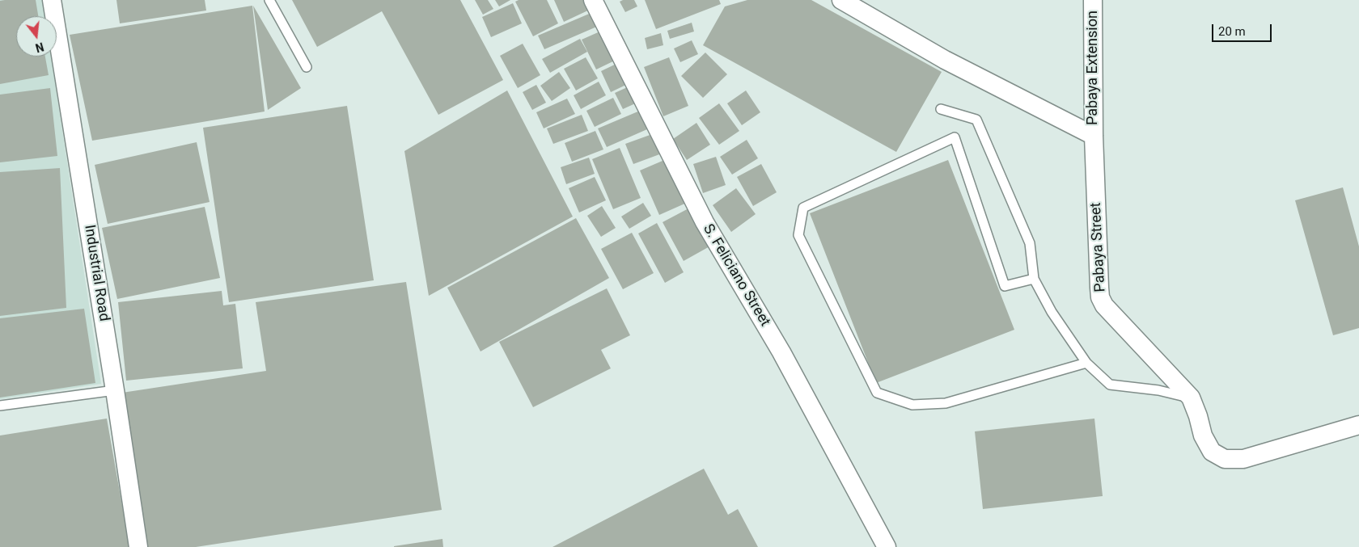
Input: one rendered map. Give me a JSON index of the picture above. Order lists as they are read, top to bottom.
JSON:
{
  "streets": {
    "street": [
      "Pabaya Extension",
      "Pabaya Street",
      "Industrial Road",
      "S. Feliciano Street"
    ]
  },
  "crossings": [
    ["Pabaya Extension", "Pabaya Street"]
  ],
  "scale_bar": "20 m",
  "north": "bottom"
}
